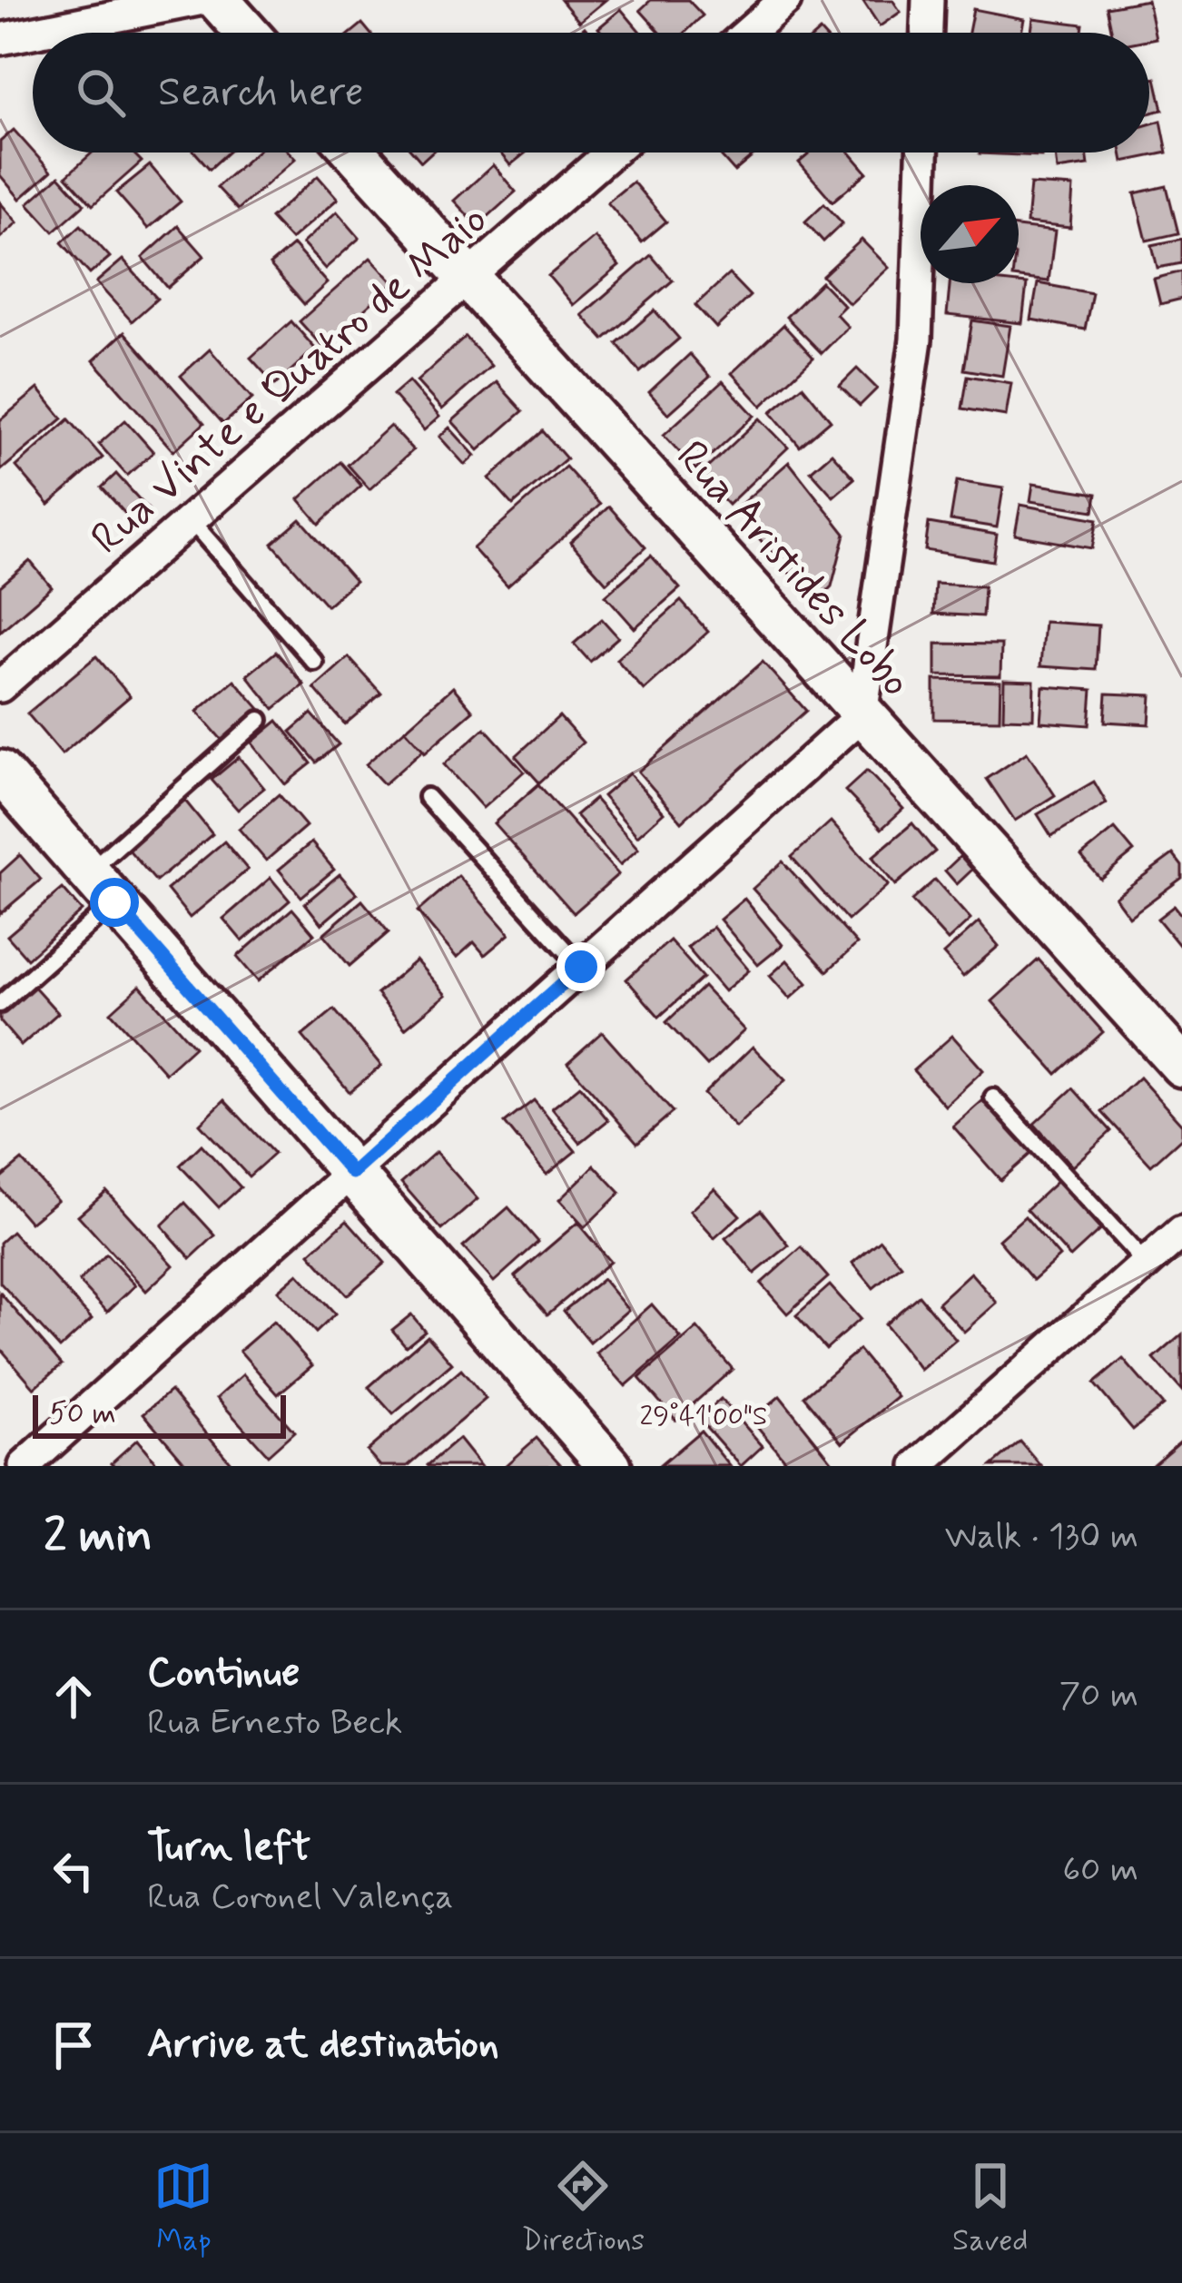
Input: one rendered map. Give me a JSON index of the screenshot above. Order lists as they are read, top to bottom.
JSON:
{
  "streets": {
    "street": ["Rua Vinte e Quatro de Maio", "Rua Aristides Lobo"]
  },
  "crossings": [
    ["Rua Vinte e Quatro de Maio", "Rua Aristides Lobo"]
  ],
  "scale_bar": "50 m",
  "north": "top right",
  "page": {
    "search": "Search here",
    "scale": "50 m",
    "heading": ["2 min", "Walk · 130 m"],
    "list": [
      ["Continue", "Rua Ernesto Beck", "70 m"],
      ["Turn left", "Rua Coronel Valença", "60 m"],
      "Arrive at destination"
    ],
    "nav": ["Map", "Directions", "Saved"]
  },
  "coordinates": ["29°41'00\"S"]
}
